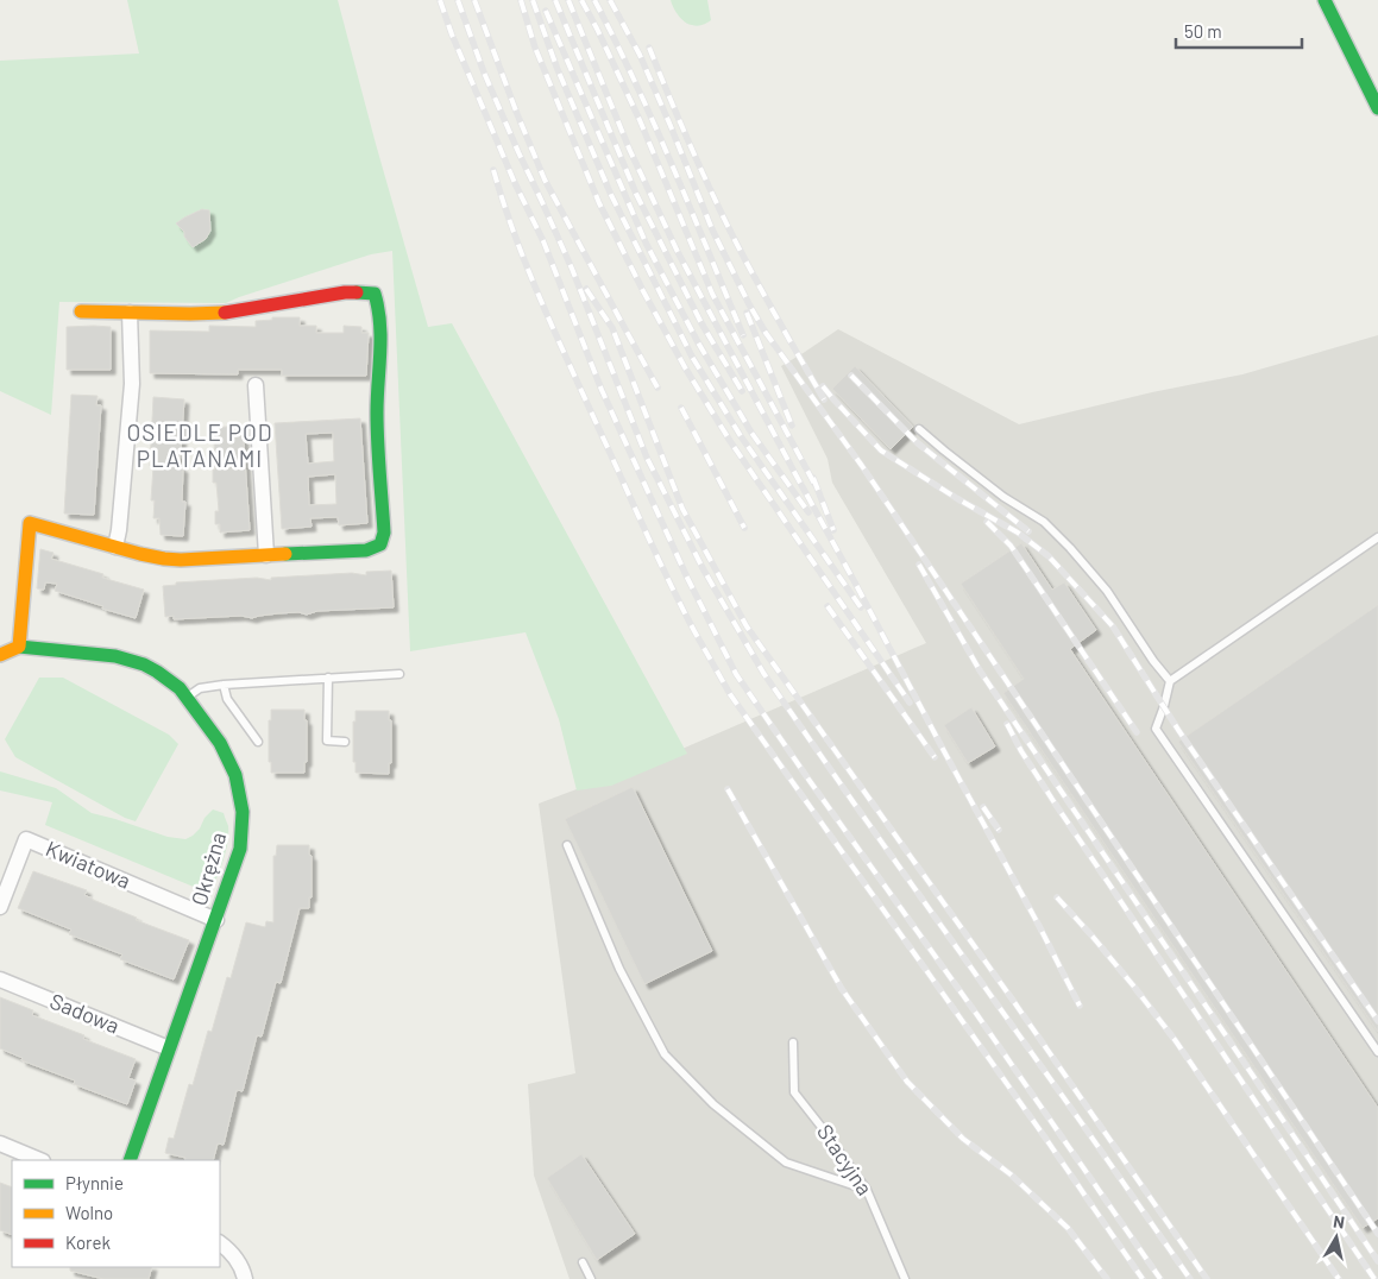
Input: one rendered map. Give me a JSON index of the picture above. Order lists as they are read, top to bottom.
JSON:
{
  "streets": {
    "street": ["Kwiatowa", "Okrężna", "Sadowa"],
    "lane": ["Stacyjna"]
  },
  "crossings": [
    ["Kwiatowa", "Okrężna"],
    ["Okrężna", "Sadowa"]
  ],
  "districts": ["OSIEDLE POD PLATANAMI"],
  "legend": ["Płynnie", "Wolno", "Korek"],
  "scale_bar": "50 m",
  "north": "top"
}
